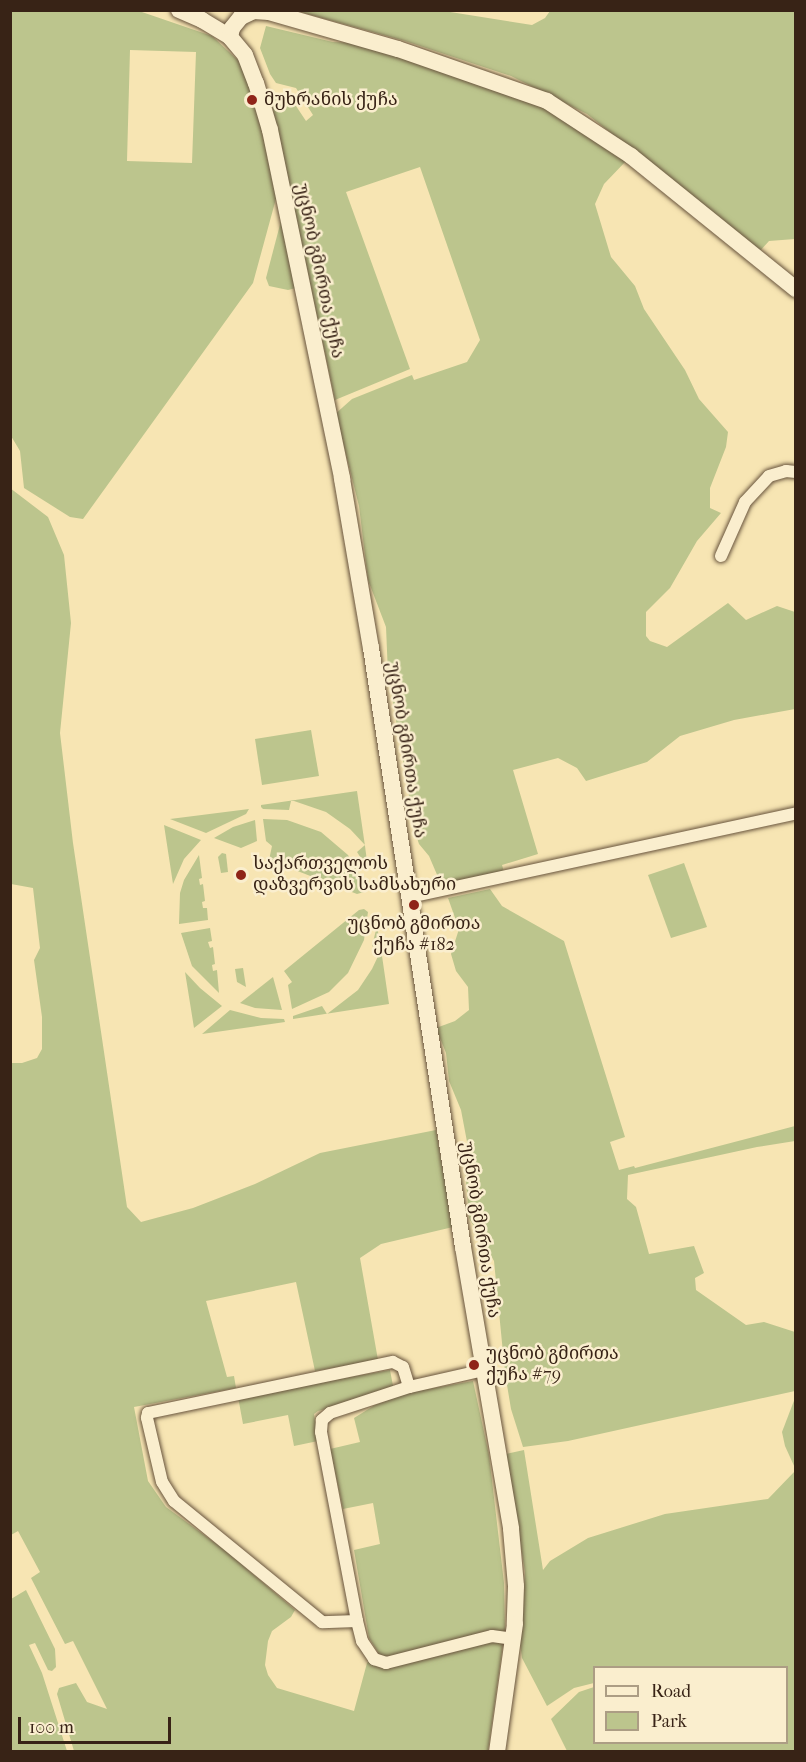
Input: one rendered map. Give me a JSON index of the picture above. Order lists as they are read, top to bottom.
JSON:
{
  "streets": {
    "main road": ["უცნობ გმირთა ქუჩა"]
  },
  "places": [
    "მუხრანის ქუჩა",
    "საქართველოს დაზვერვის სამსახური",
    "უცნობ გმირთა ქუჩა #182",
    "უცნობ გმირთა ქუჩა #79"
  ],
  "legend": ["Road", "Park"],
  "scale_bar": "100 m"
}
